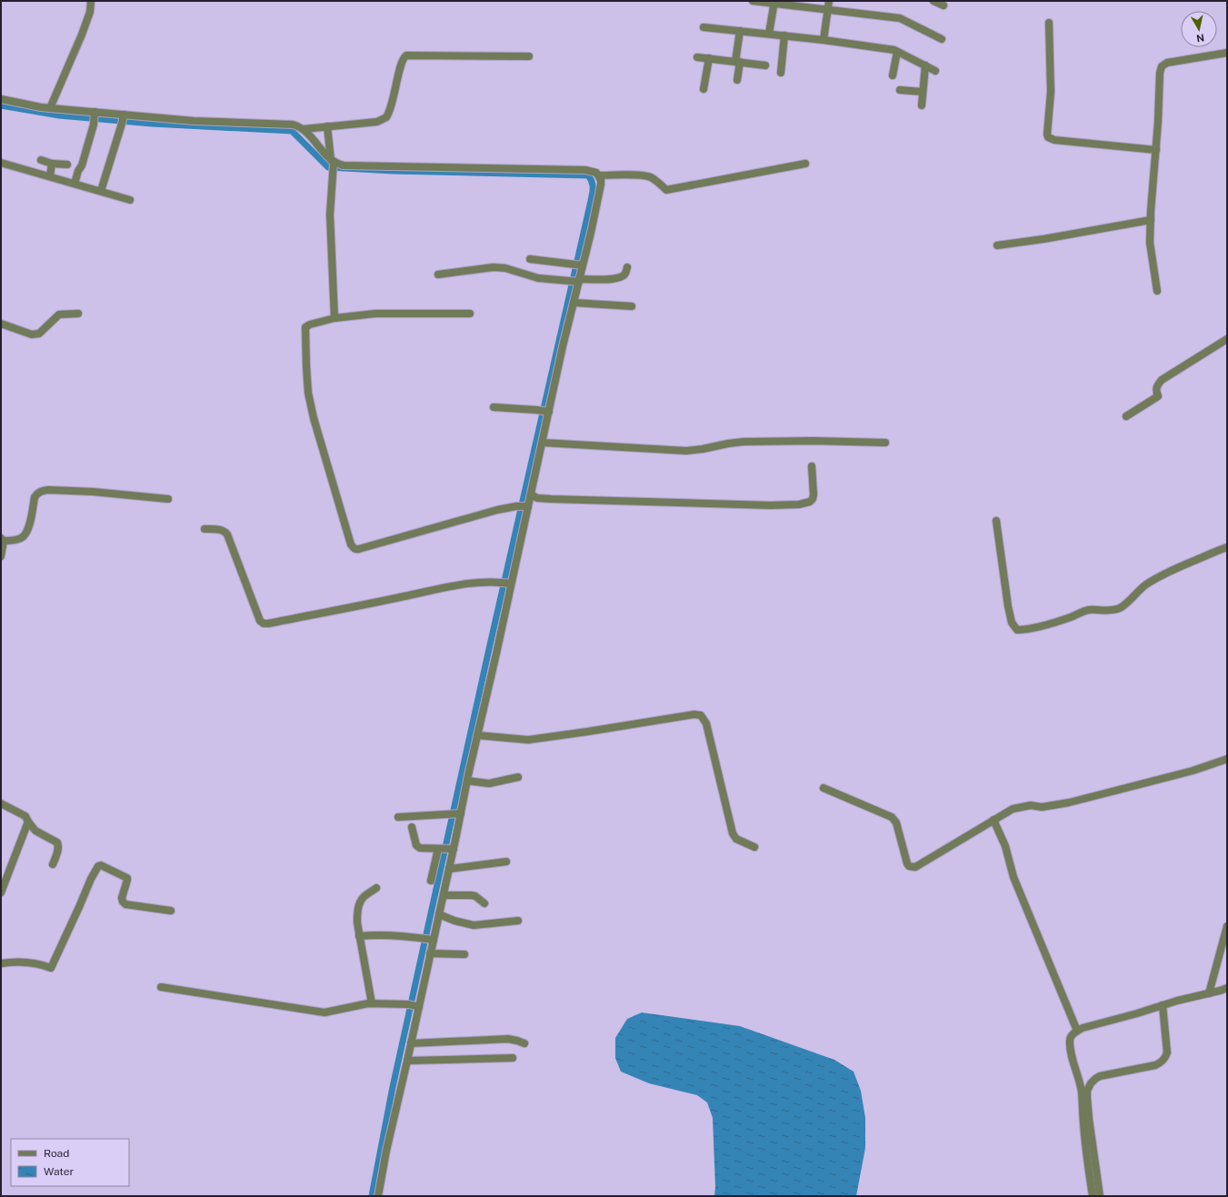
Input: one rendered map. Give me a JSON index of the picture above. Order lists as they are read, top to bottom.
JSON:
{
  "legend": ["Road", "Water"],
  "north": "bottom"
}
